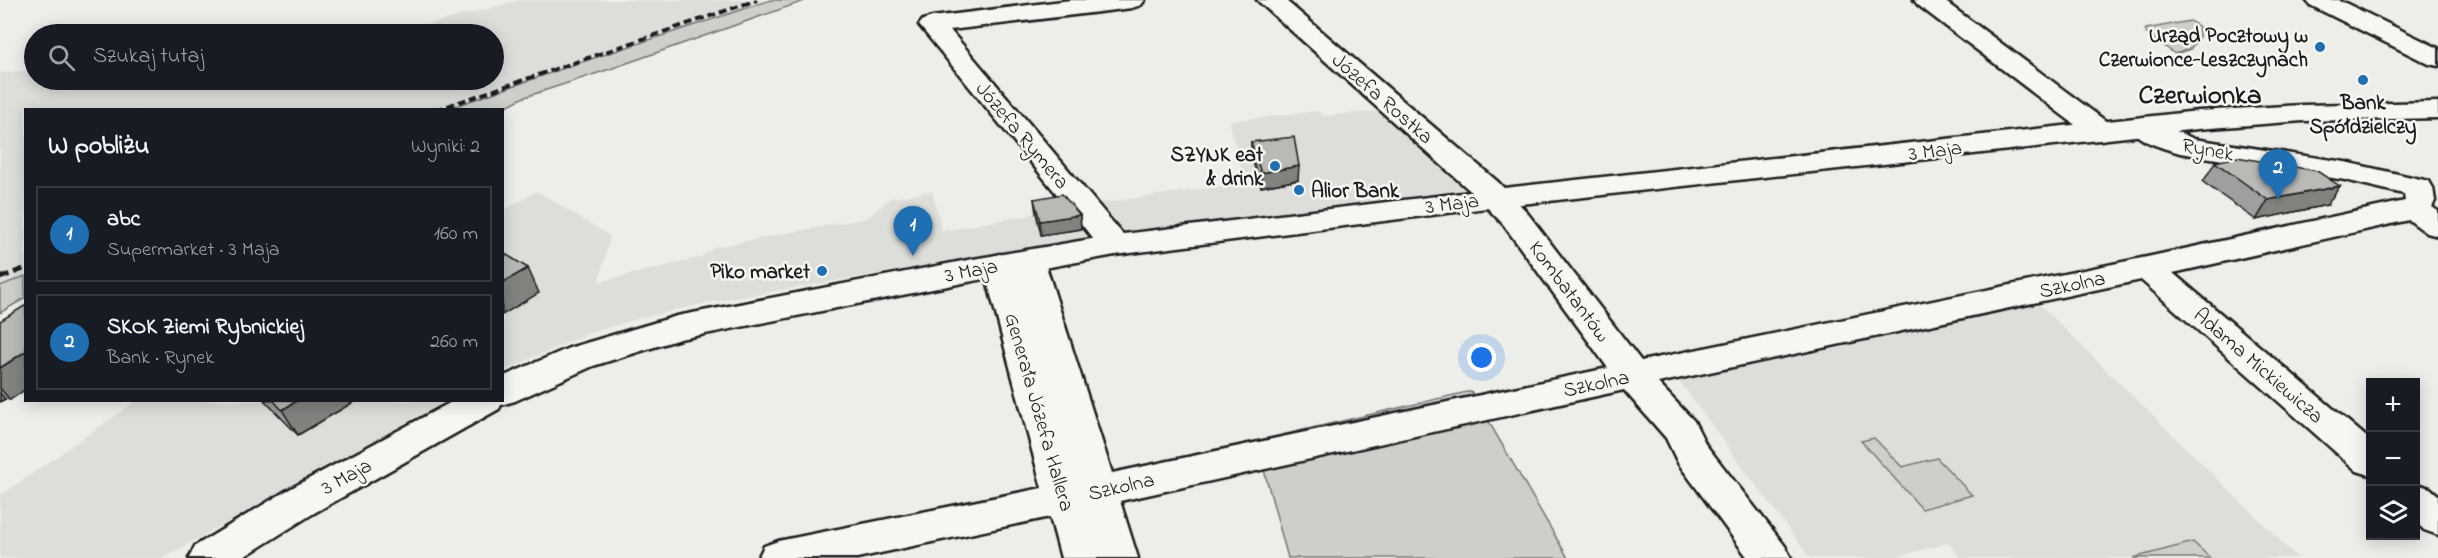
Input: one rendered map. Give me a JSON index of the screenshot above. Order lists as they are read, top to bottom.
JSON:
{
  "streets": {
    "street": [
      "Józefa Rostka",
      "Józefa Rymera",
      "Rynek",
      "3 Maja",
      "Szkolna",
      "Kombatantów",
      "Adama Mickiewicza",
      "Generała Józefa Hallera"
    ]
  },
  "crossings": [
    ["Józefa Rostka", "3 Maja"],
    ["Józefa Rostka", "Kombatantów"],
    ["Józefa Rymera", "3 Maja"],
    ["Rynek", "3 Maja"],
    ["Rynek", "Szkolna"],
    ["3 Maja", "Kombatantów"],
    ["3 Maja", "Generała Józefa Hallera"],
    ["Szkolna", "Kombatantów"],
    ["Szkolna", "Adama Mickiewicza"],
    ["Szkolna", "Generała Józefa Hallera"]
  ],
  "districts": ["Czerwionka"],
  "places": [
    "Urząd Pocztowy w Czerwionce-Leszczynach",
    "Bank Spółdzielczy",
    "SZYNK eat & drink",
    "Alior Bank",
    "Piko market"
  ],
  "page": {
    "search": "Szukaj tutaj",
    "heading": ["W pobliżu", "Wyniki: 2"],
    "pins": ["2", "1"],
    "list": [
      {
        "mark": "1",
        "name": "abc",
        "note": "Supermarket · 3 Maja",
        "value": "160 m"
      },
      {
        "mark": "2",
        "name": "SKOK Ziemi Rybnickiej",
        "note": "Bank · Rynek",
        "value": "260 m"
      }
    ],
    "map_buttons": ["+", "−"]
  }
}
